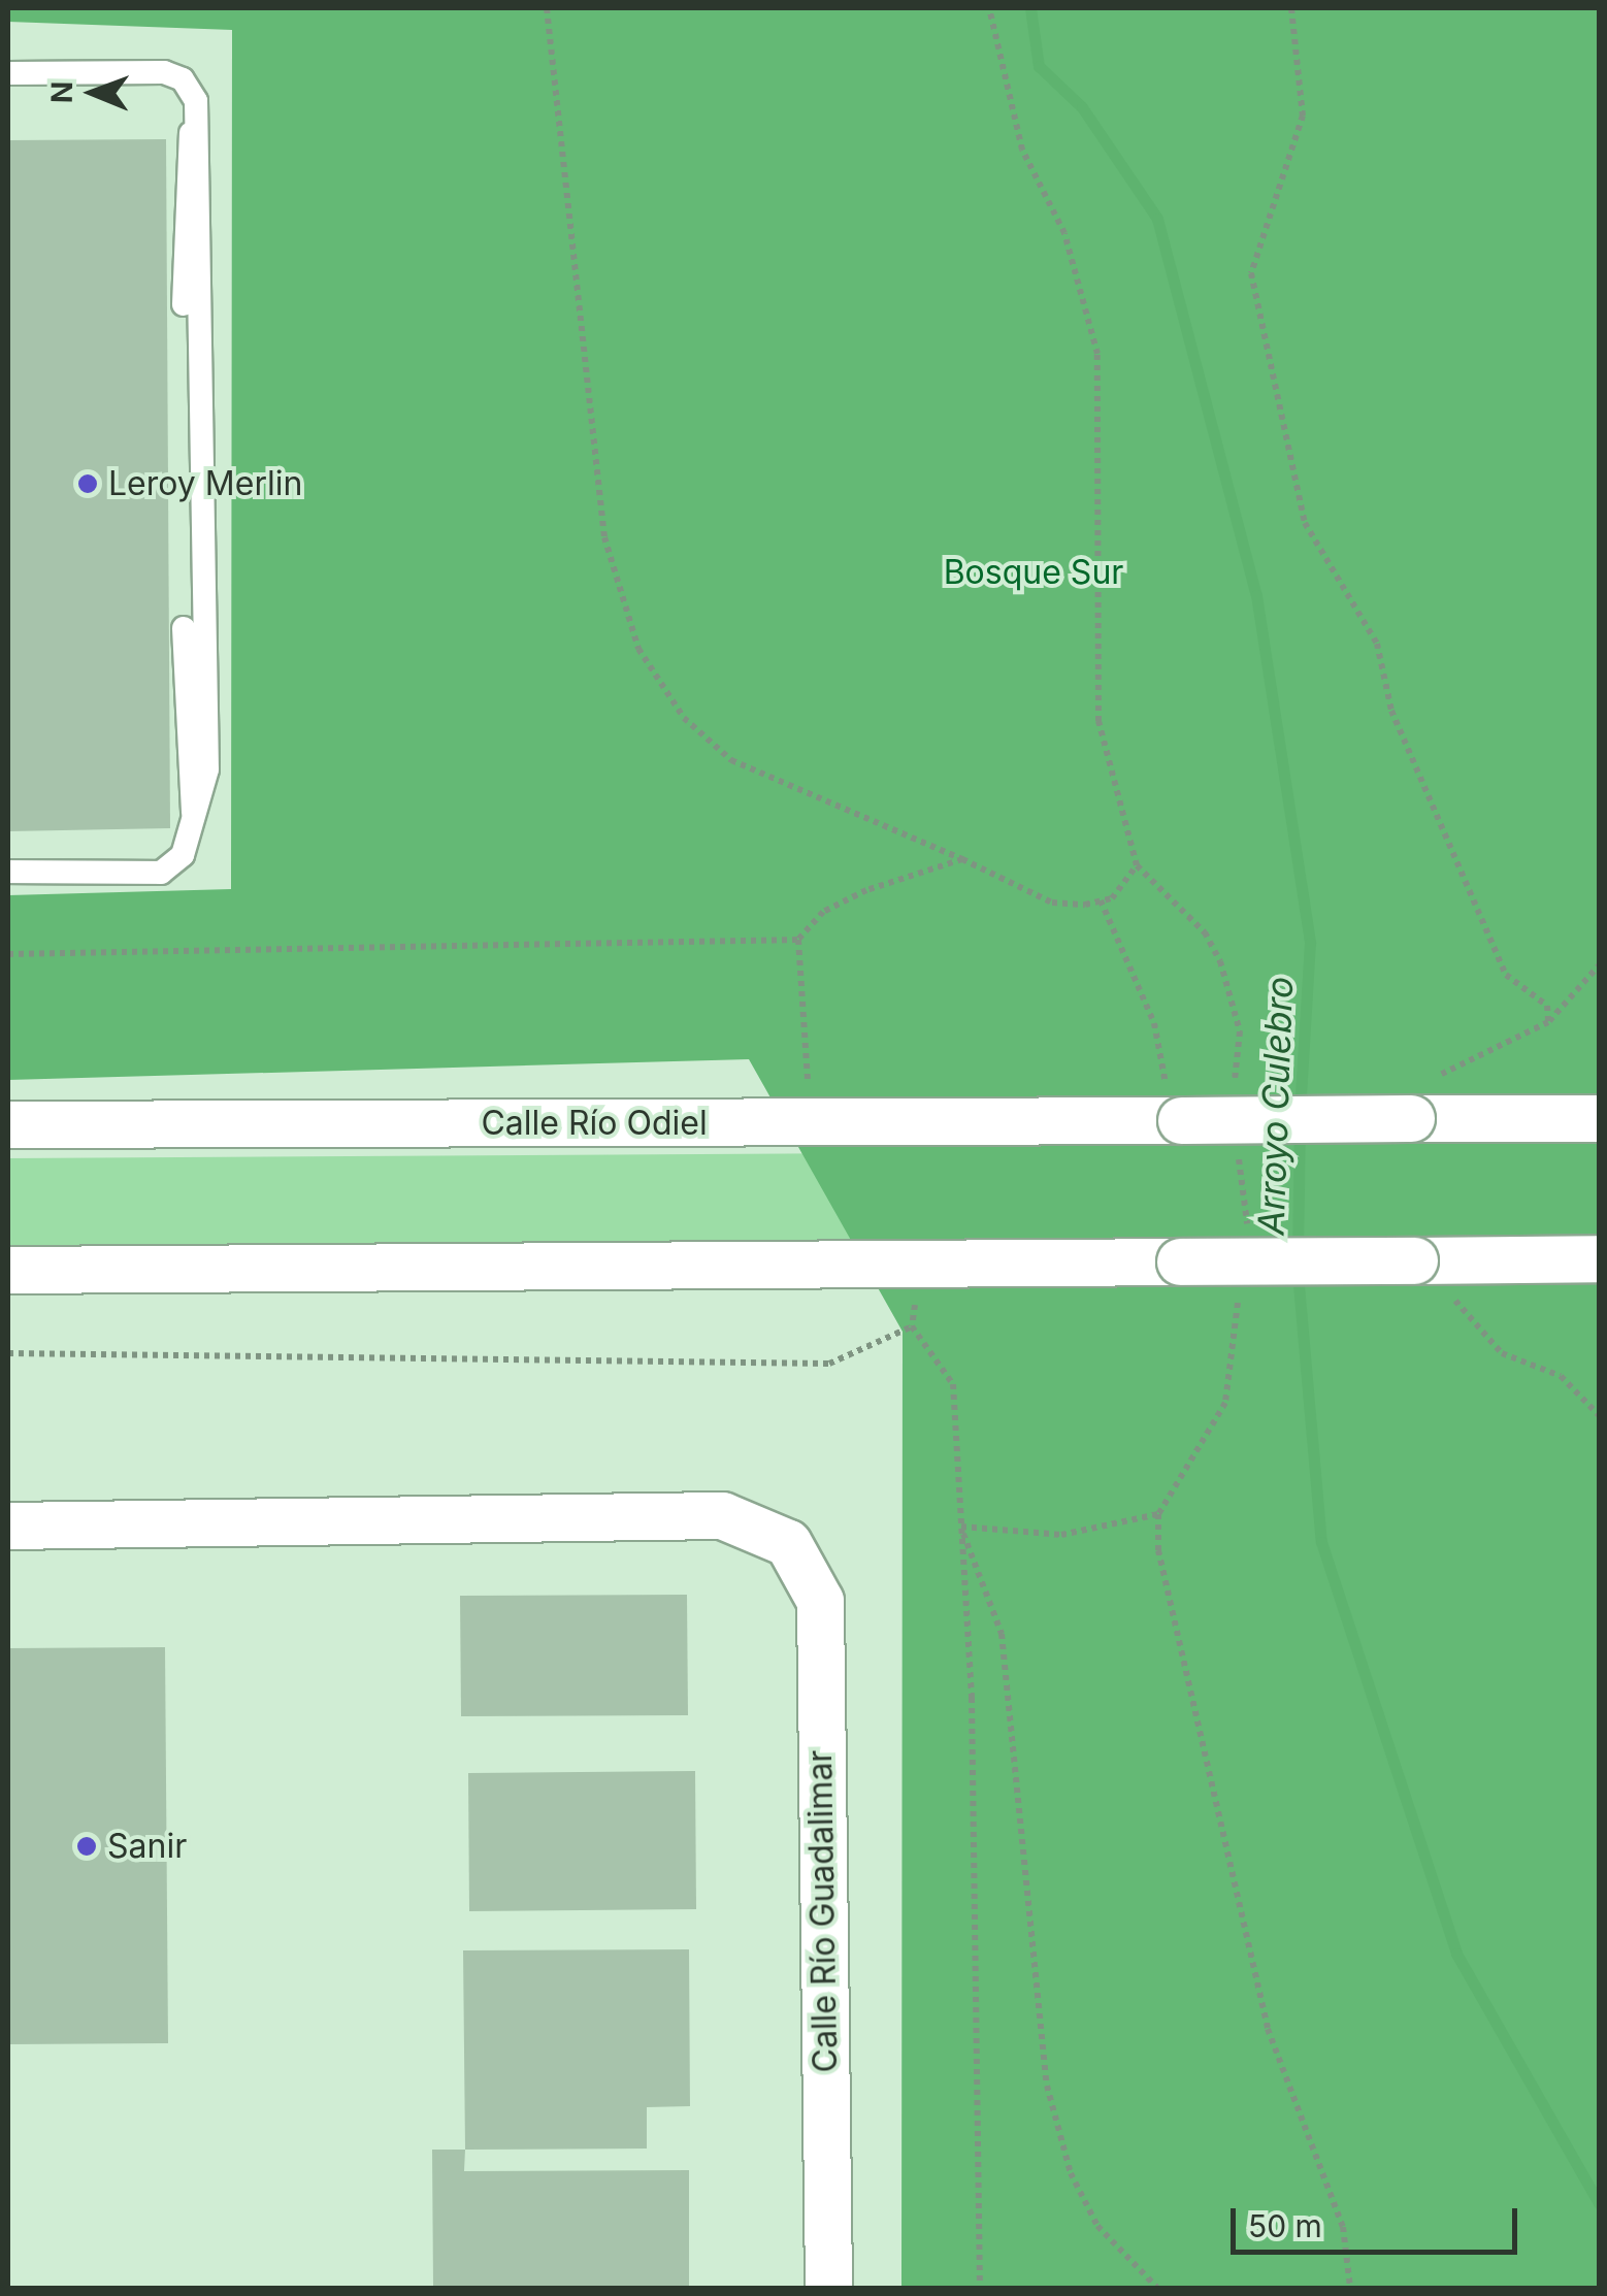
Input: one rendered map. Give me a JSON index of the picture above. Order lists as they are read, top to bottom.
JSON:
{
  "streets": {
    "street": ["Calle Río Odiel", "Calle Río Guadalimar"]
  },
  "water": ["Arroyo Culebro"],
  "parks": ["Bosque Sur"],
  "places": ["Leroy Merlin", "Sanir"],
  "scale_bar": "50 m",
  "north": "left"
}
